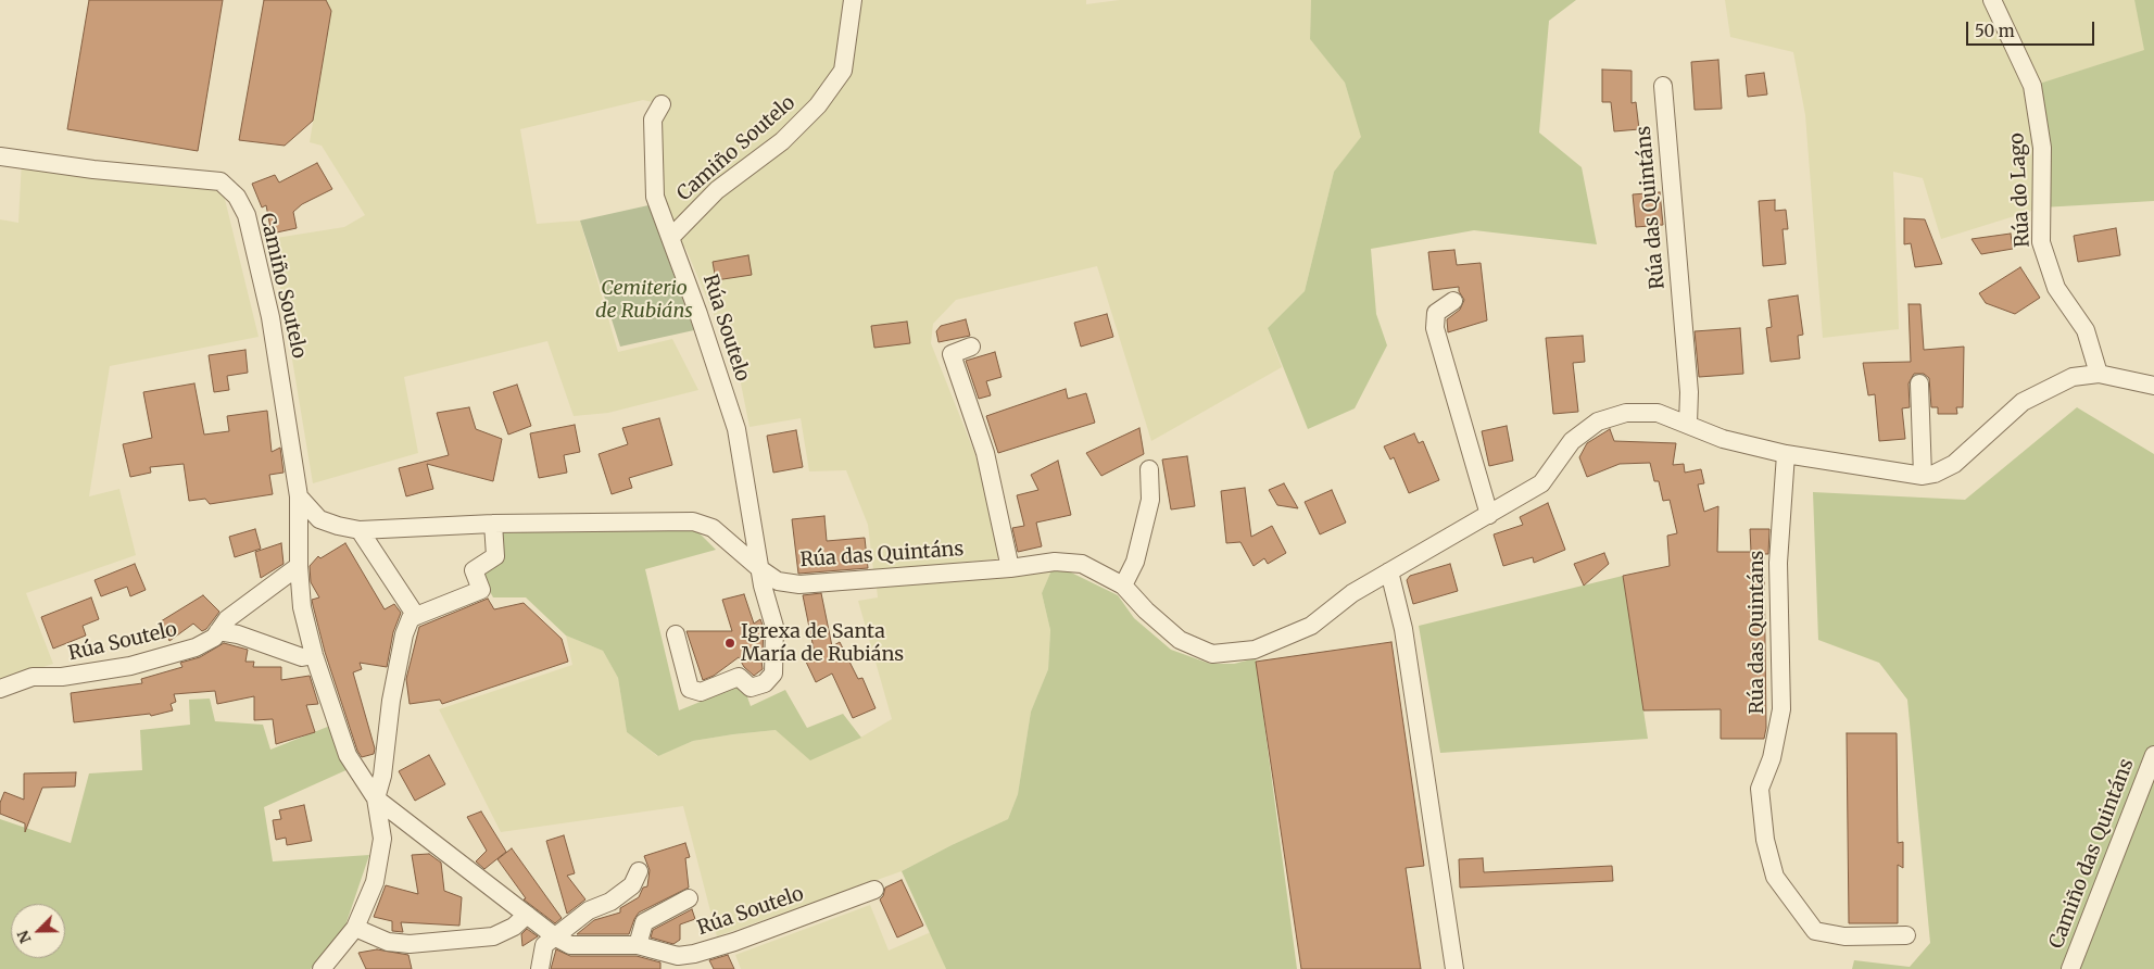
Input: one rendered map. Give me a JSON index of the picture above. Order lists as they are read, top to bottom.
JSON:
{
  "streets": {
    "street": [
      "Camiño Soutelo",
      "Rúa do Lago",
      "Rúa das Quintáns",
      "Rúa Soutelo",
      "Camiño das Quintáns"
    ]
  },
  "crossings": [
    ["Camiño Soutelo", "Rúa Soutelo"],
    ["Rúa do Lago", "Rúa das Quintáns"],
    ["Rúa das Quintáns", "Rúa Soutelo"]
  ],
  "parks": ["Cemiterio de Rubiáns"],
  "places": ["Igrexa de Santa María de Rubiáns"],
  "scale_bar": "50 m",
  "north": "bottom left"
}
